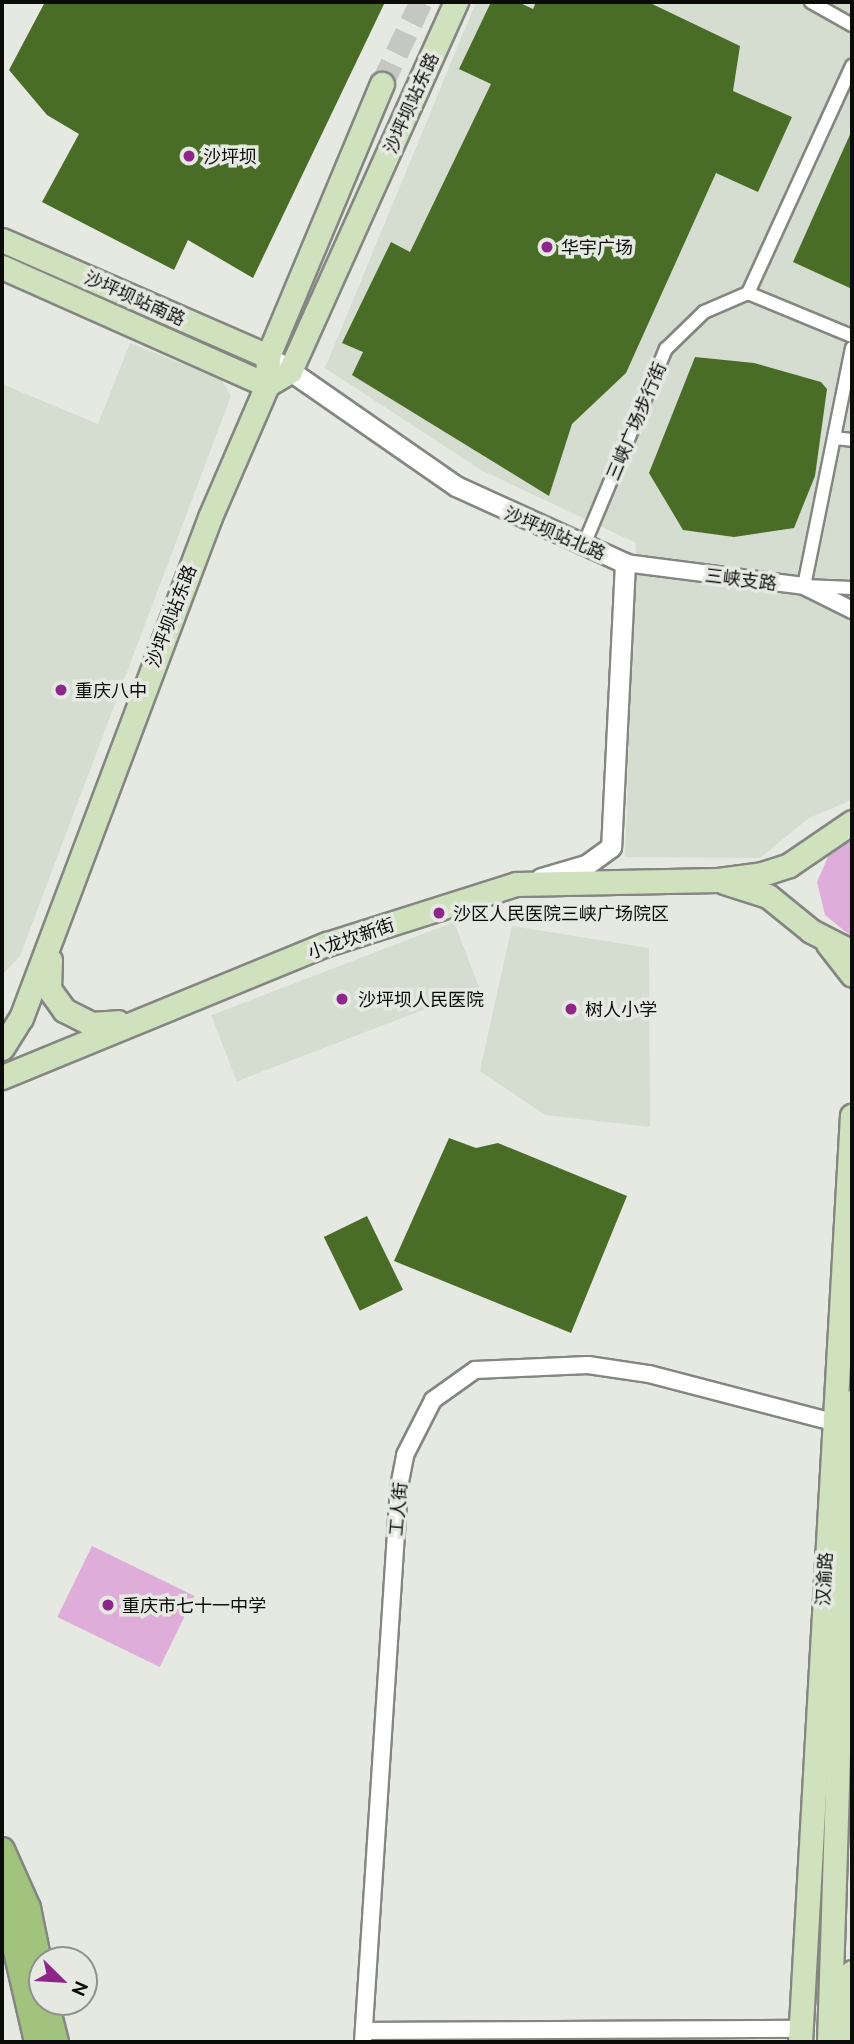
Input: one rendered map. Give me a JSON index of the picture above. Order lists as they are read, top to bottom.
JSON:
{
  "streets": {
    "main road": [
      "沙坪坝站东路",
      "沙坪坝站南路",
      "小龙坎新街",
      "汉渝路"
    ],
    "street": [
      "三峡广场步行街",
      "沙坪坝站北路",
      "三峡支路",
      "工人街"
    ]
  },
  "crossings": [
    ["沙坪坝站东路", "沙坪坝站南路"],
    ["沙坪坝站东路", "沙坪坝站北路"],
    ["沙坪坝站南路", "沙坪坝站北路"],
    ["三峡广场步行街", "沙坪坝站北路"],
    ["沙坪坝站北路", "三峡支路"],
    ["沙坪坝站北路", "小龙坎新街"],
    ["工人街", "汉渝路"]
  ],
  "places": [
    "沙坪坝",
    "华宇广场",
    "重庆八中",
    "沙区人民医院三峡广场院区",
    "沙坪坝人民医院",
    "树人小学",
    "重庆市七十一中学"
  ],
  "north": "bottom right"
}
